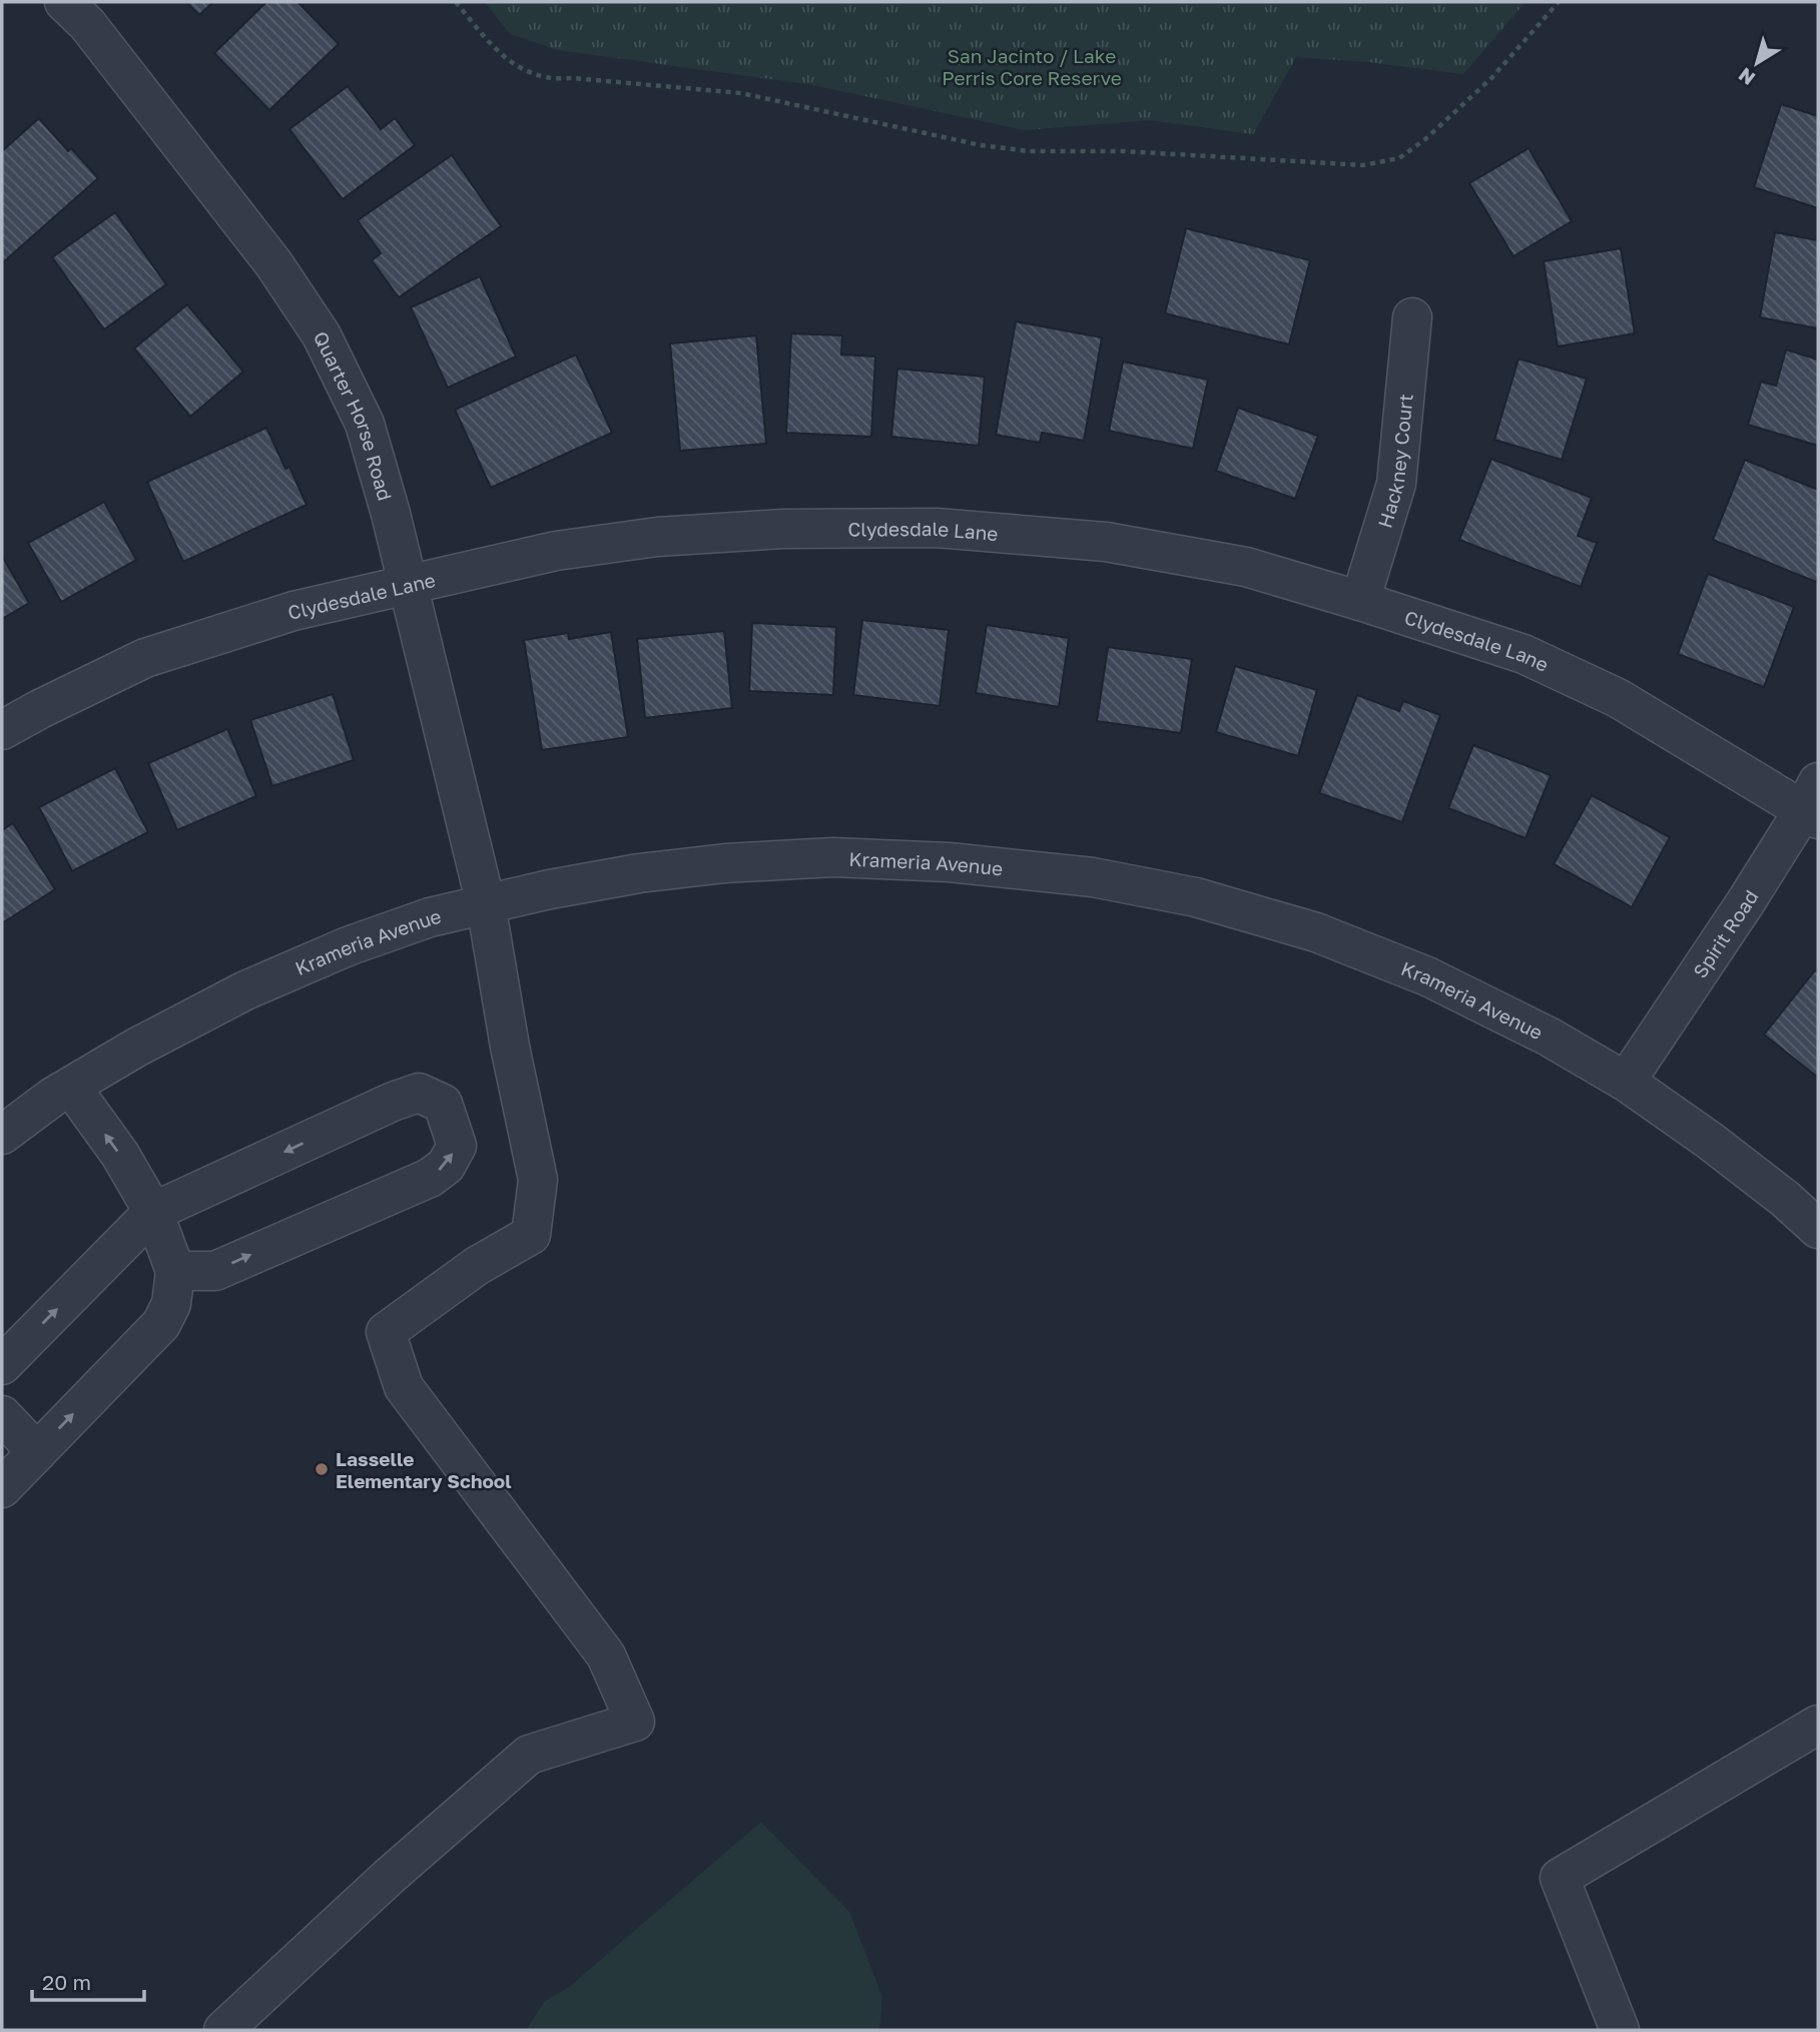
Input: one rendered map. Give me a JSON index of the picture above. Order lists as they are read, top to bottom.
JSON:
{
  "streets": {
    "street": [
      "Quarter Horse Road",
      "Hackney Court",
      "Clydesdale Lane",
      "Krameria Avenue",
      "Spirit Road"
    ]
  },
  "crossings": [
    ["Quarter Horse Road", "Clydesdale Lane"],
    ["Quarter Horse Road", "Krameria Avenue"],
    ["Hackney Court", "Clydesdale Lane"],
    ["Clydesdale Lane", "Spirit Road"],
    ["Krameria Avenue", "Spirit Road"]
  ],
  "parks": ["San Jacinto / Lake Perris Core Reserve"],
  "places": ["Lasselle Elementary School"],
  "scale_bar": "20 m",
  "north": "bottom left"
}
